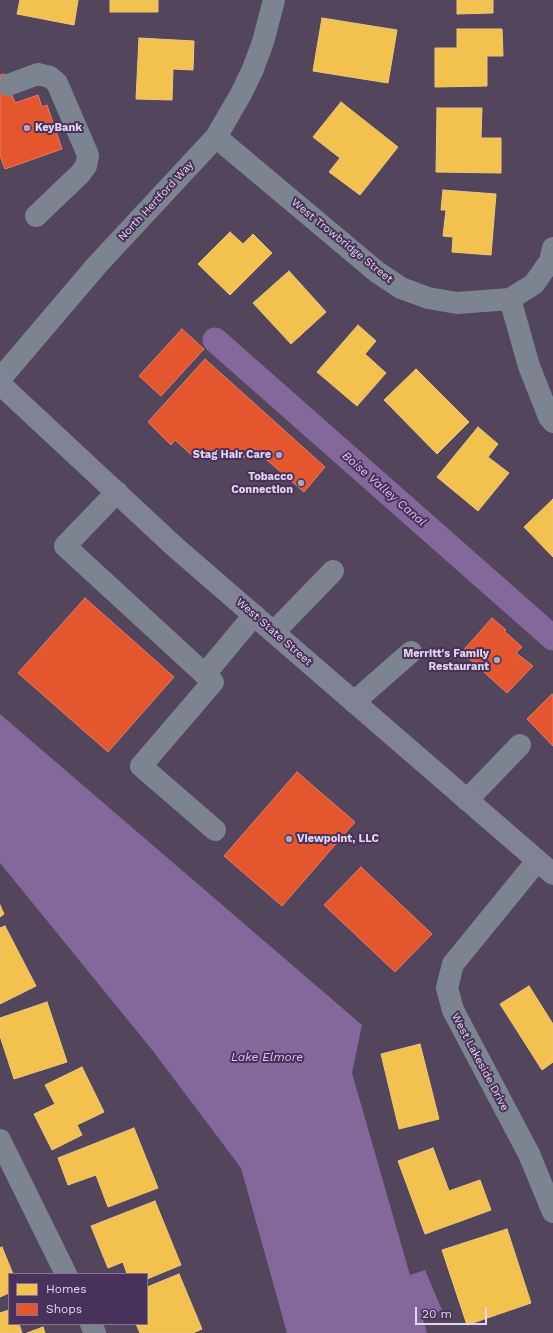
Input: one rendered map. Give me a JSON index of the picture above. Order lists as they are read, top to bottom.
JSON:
{
  "streets": {
    "main road": ["West State Street"],
    "street": ["North Hertford Way", "West Trowbridge Street", "West Lakeside Drive"]
  },
  "crossings": [
    ["North Hertford Way", "West Trowbridge Street"],
    ["West State Street", "West Lakeside Drive"]
  ],
  "water": ["Boise Valley Canal", "Lake Elmore"],
  "places": [
    "KeyBank",
    "Stag Hair Care",
    "Tobacco Connection",
    "Merritt's Family Restaurant",
    "Viewpoint, LLC"
  ],
  "legend": ["Homes", "Shops"],
  "scale_bar": "20 m"
}
